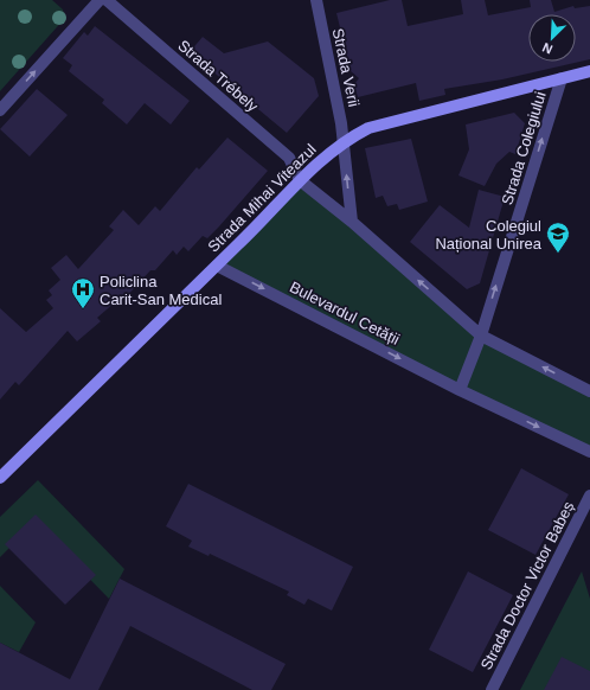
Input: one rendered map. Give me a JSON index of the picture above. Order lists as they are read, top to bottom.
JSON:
{
  "streets": {
    "main road": ["Strada Mihai Viteazul"],
    "street": [
      "Strada Verii",
      "Strada Trébely",
      "Strada Colegiului",
      "Bulevardul Cetății",
      "Strada Doctor Victor Babeș"
    ]
  },
  "crossings": [
    ["Strada Verii", "Strada Mihai Viteazul"],
    ["Strada Trébely", "Strada Mihai Viteazul"],
    ["Strada Colegiului", "Strada Mihai Viteazul"],
    ["Strada Mihai Viteazul", "Bulevardul Cetății"]
  ],
  "one_way": ["Strada Colegiului"],
  "places": {
    "school or university": ["Colegiul Național Unirea"],
    "hospital": ["Policlina Carit-San Medical"]
  },
  "north": "bottom left"
}
